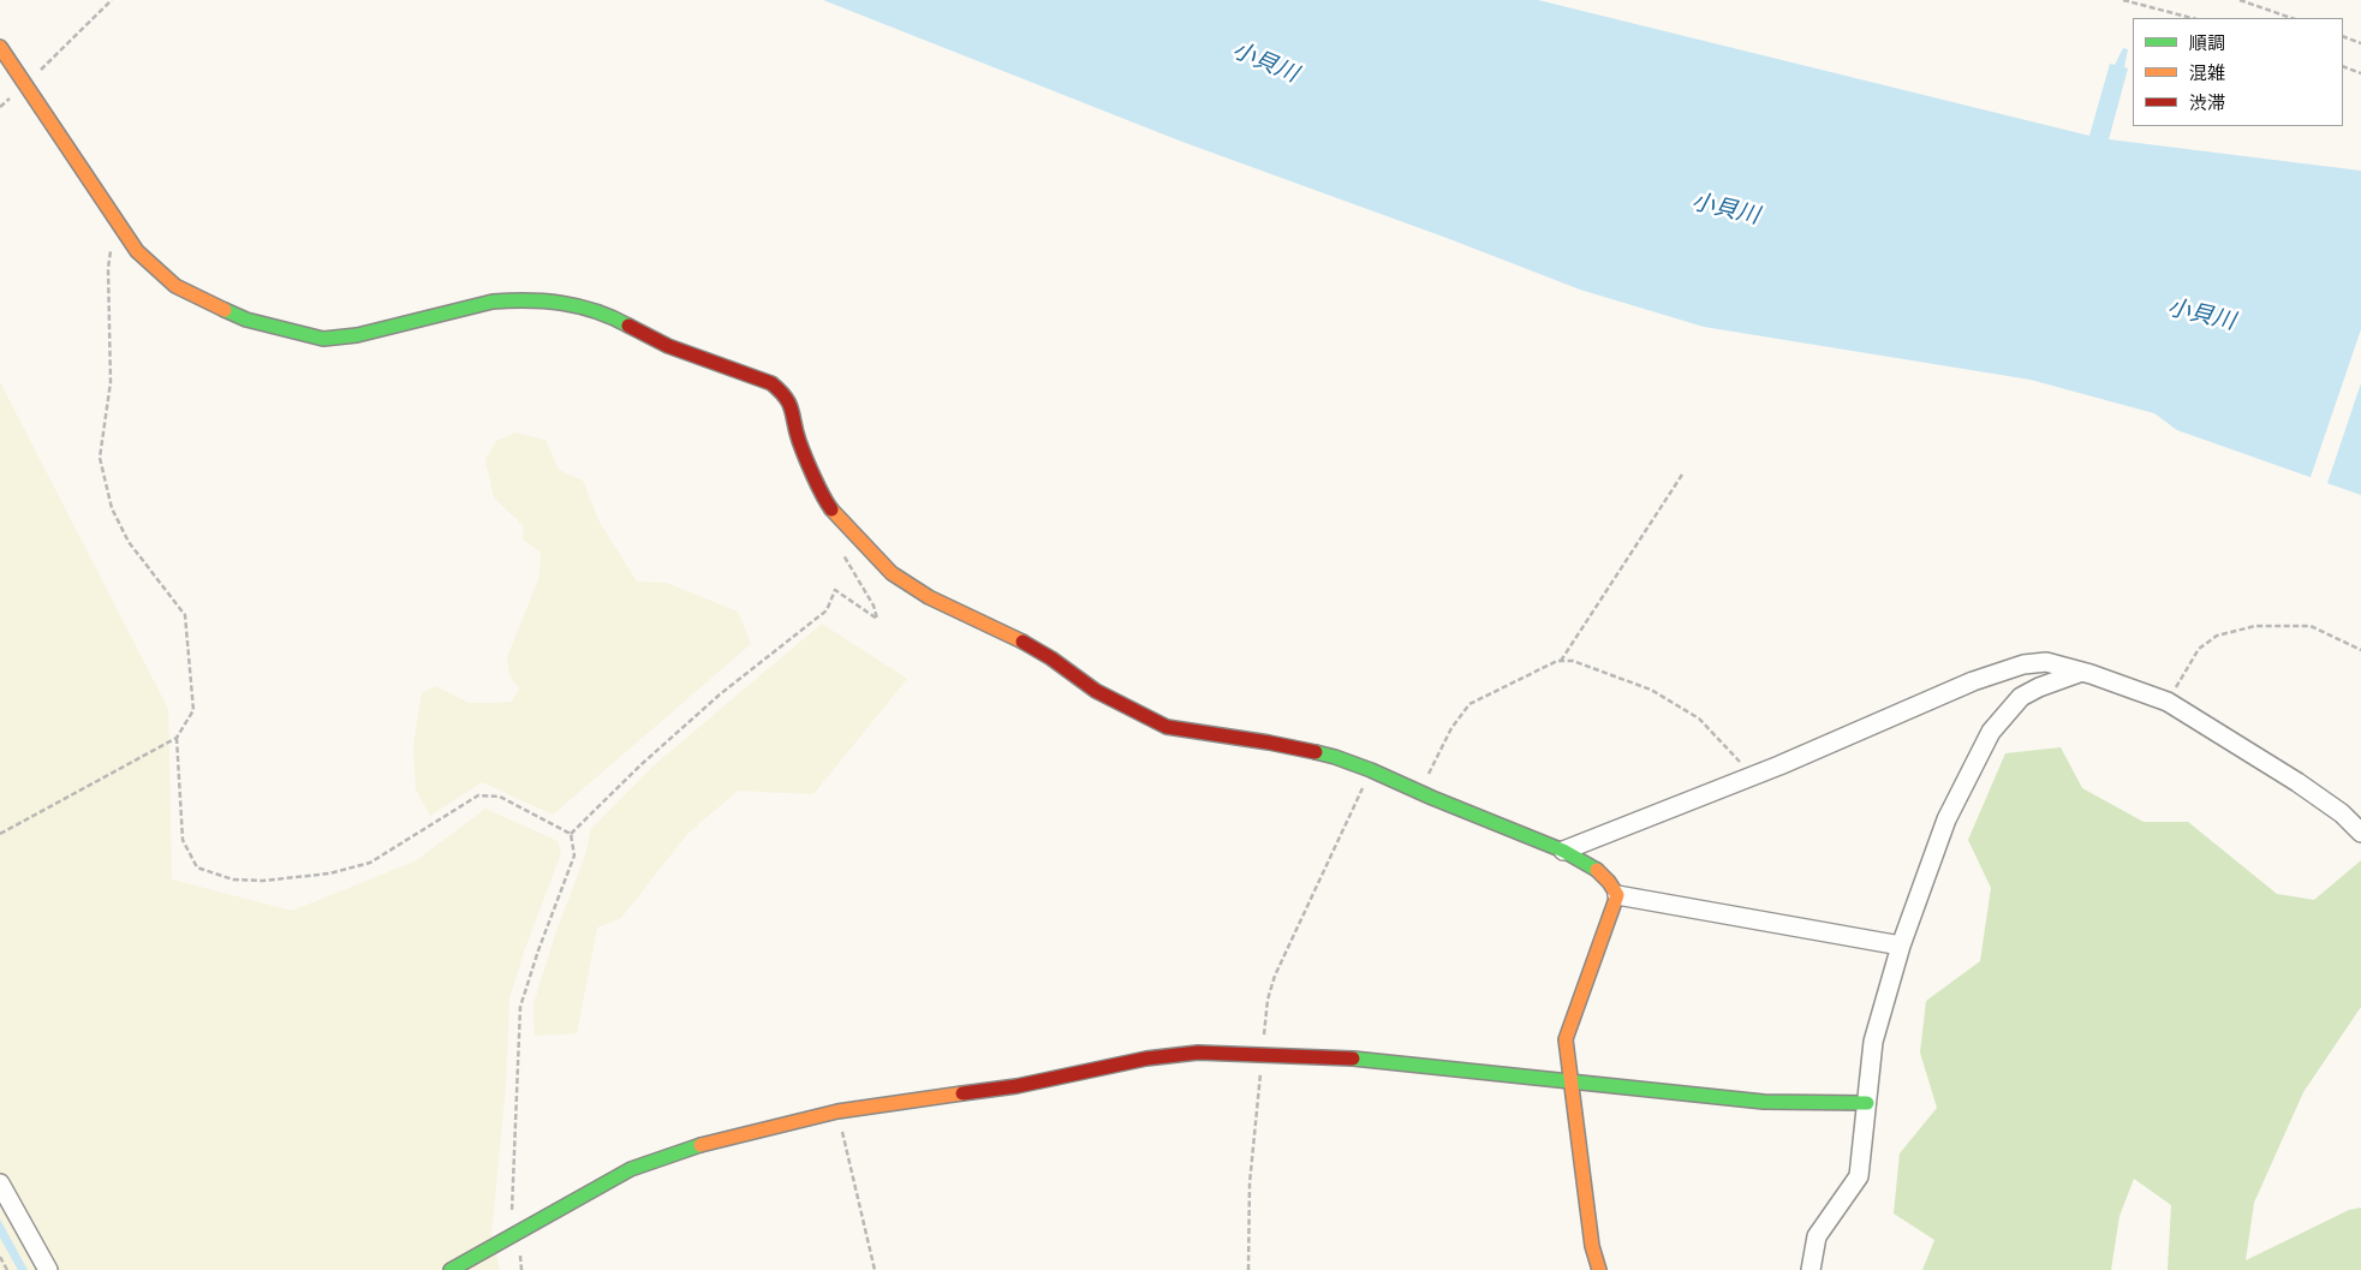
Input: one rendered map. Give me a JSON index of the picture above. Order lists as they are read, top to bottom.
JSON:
{
  "water": ["小貝川"],
  "legend": ["順調", "混雑", "渋滞"]
}
